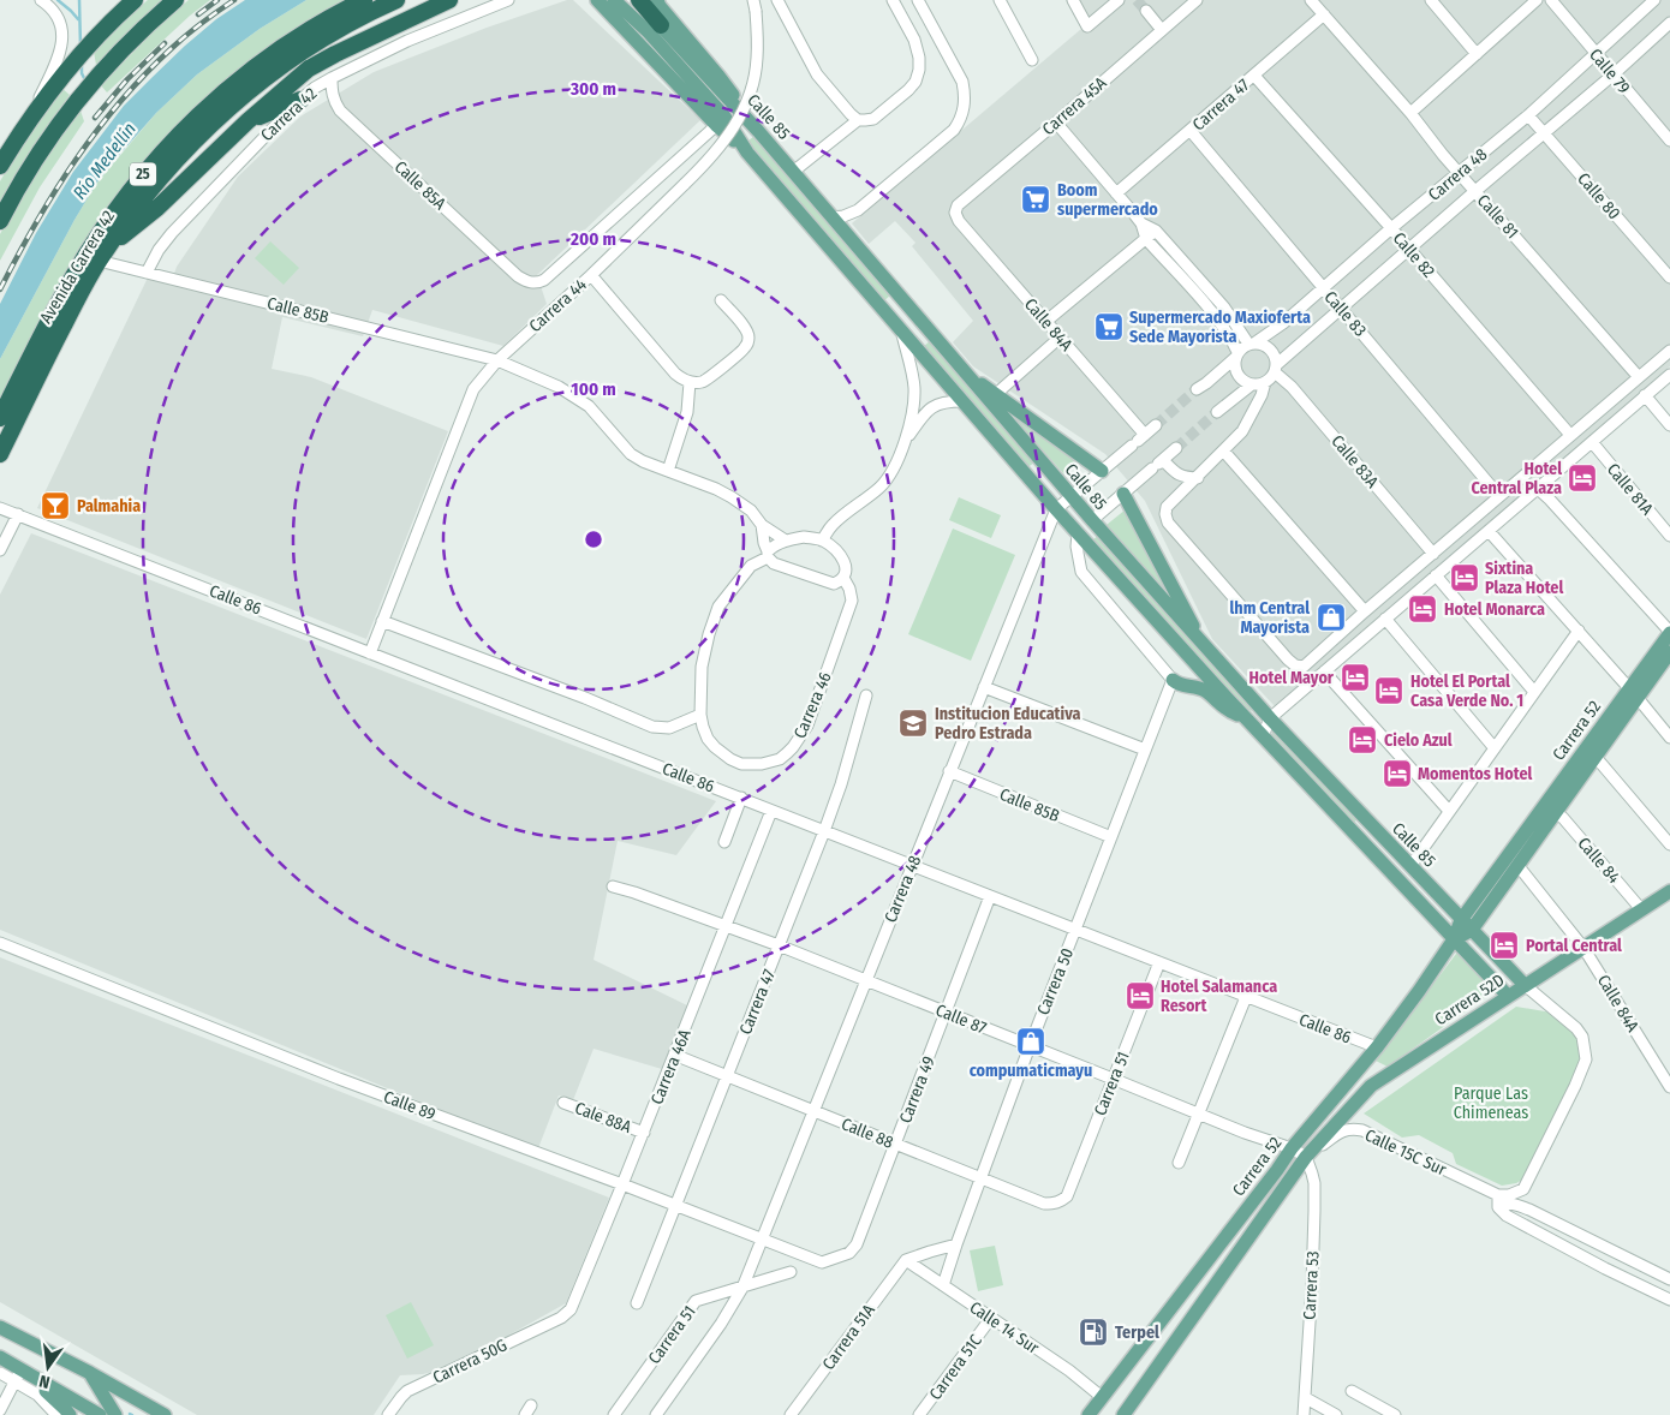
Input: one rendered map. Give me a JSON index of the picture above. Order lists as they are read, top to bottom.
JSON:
{
  "streets": {
    "highway": ["25", "Avenida Carrera 42"],
    "main road": ["Calle 85", "Carrera 52", "Carrera 52D"],
    "street": [
      "Calle 79",
      "Carrera 47",
      "Carrera 45A",
      "Carrera 42",
      "Carrera 48",
      "Calle 85A",
      "Calle 80",
      "Calle 81",
      "Calle 82",
      "Carrera 44",
      "Calle 85B",
      "Calle 83",
      "Calle 84A",
      "Calle 83A",
      "Calle 81A",
      "Calle 86",
      "Carrera 46",
      "Calle 84",
      "Carrera 50",
      "Calle 87",
      "Carrera 46A",
      "Carrera 51",
      "Carrera 49",
      "Calle 89",
      "Cale 88A",
      "Calle 88",
      "Calle 15C Sur",
      "Carrera 53",
      "Calle 14 Sur",
      "Carrera 51A",
      "Carrera 50G",
      "Carrera 51C"
    ]
  },
  "crossings": [
    ["Calle 79", "Carrera 48"],
    ["Carrera 47", "Calle 81"],
    ["Carrera 47", "Calle 82"],
    ["Carrera 47", "Calle 83"],
    ["Carrera 47", "Calle 86"],
    ["Carrera 47", "Calle 87"],
    ["Carrera 47", "Calle 89"],
    ["Carrera 47", "Calle 88"],
    ["Carrera 45A", "Calle 84A"],
    ["Carrera 42", "Calle 85A"],
    ["Carrera 42", "Calle 85B"],
    ["Calle 85", "Carrera 44"],
    ["Calle 85", "Carrera 52"],
    ["Calle 85", "Carrera 52D"],
    ["Carrera 48", "Calle 80"],
    ["Carrera 48", "Calle 81"],
    ["Carrera 48", "Calle 82"],
    ["Carrera 48", "Calle 85B"],
    ["Carrera 48", "Calle 83"],
    ["Carrera 48", "Calle 83A"],
    ["Carrera 48", "Calle 86"],
    ["Carrera 48", "Calle 87"],
    ["Carrera 48", "Carrera 51"],
    ["Carrera 48", "Calle 89"],
    ["Carrera 48", "Calle 88"],
    ["Calle 85A", "Carrera 44"],
    ["Avenida Carrera 42", "Calle 85B"],
    ["Carrera 44", "Calle 85B"],
    ["Carrera 44", "Calle 86"],
    ["Calle 85B", "Carrera 50"],
    ["Calle 84A", "Carrera 52"],
    ["Calle 84A", "Carrera 52D"],
    ["Calle 86", "Carrera 52"],
    ["Calle 86", "Carrera 50"],
    ["Calle 86", "Carrera 46A"],
    ["Calle 86", "Carrera 51"],
    ["Calle 86", "Carrera 49"],
    ["Carrera 52", "Calle 84"],
    ["Carrera 52", "Carrera 52D"],
    ["Carrera 52", "Calle 87"],
    ["Carrera 52", "Calle 15C Sur"],
    ["Carrera 52", "Carrera 53"],
    ["Carrera 52", "Calle 14 Sur"],
    ["Calle 84", "Carrera 52D"],
    ["Carrera 50", "Calle 87"],
    ["Carrera 50", "Calle 88"],
    ["Carrera 50", "Calle 14 Sur"],
    ["Carrera 52D", "Calle 87"],
    ["Carrera 52D", "Calle 15C Sur"],
    ["Carrera 52D", "Carrera 53"],
    ["Calle 87", "Carrera 46A"],
    ["Calle 87", "Carrera 51"],
    ["Calle 87", "Carrera 49"],
    ["Calle 87", "Calle 15C Sur"],
    ["Calle 87", "Carrera 53"],
    ["Carrera 46A", "Calle 89"],
    ["Carrera 46A", "Cale 88A"],
    ["Carrera 46A", "Calle 88"],
    ["Carrera 46A", "Carrera 50G"],
    ["Carrera 51", "Calle 88"],
    ["Carrera 49", "Calle 89"],
    ["Carrera 49", "Calle 88"],
    ["Calle 15C Sur", "Carrera 53"],
    ["Calle 14 Sur", "Carrera 51A"],
    ["Calle 14 Sur", "Carrera 51C"]
  ],
  "water": ["Río Medellín"],
  "parks": ["Parque Las Chimeneas"],
  "places": {
    "supermarket": ["Boom supermercado", "Supermercado Maxioferta Sede Mayorista"],
    "hotel": [
      "Hotel Central Plaza",
      "Sixtina Plaza Hotel",
      "Hotel Monarca",
      "Hotel Mayor",
      "Hotel El Portal Casa Verde No. 1",
      "Cielo Azul",
      "Momentos Hotel",
      "Portal Central",
      "Hotel Salamanca Resort"
    ],
    "bar": ["Palmahia"],
    "shop": ["lhm Central Mayorista", "compumaticmayu"],
    "school or university": ["Institucion Educativa Pedro Estrada"],
    "fuel station": ["Terpel"]
  },
  "north": "bottom",
  "rings": ["300 m", "200 m", "100 m"]
}
